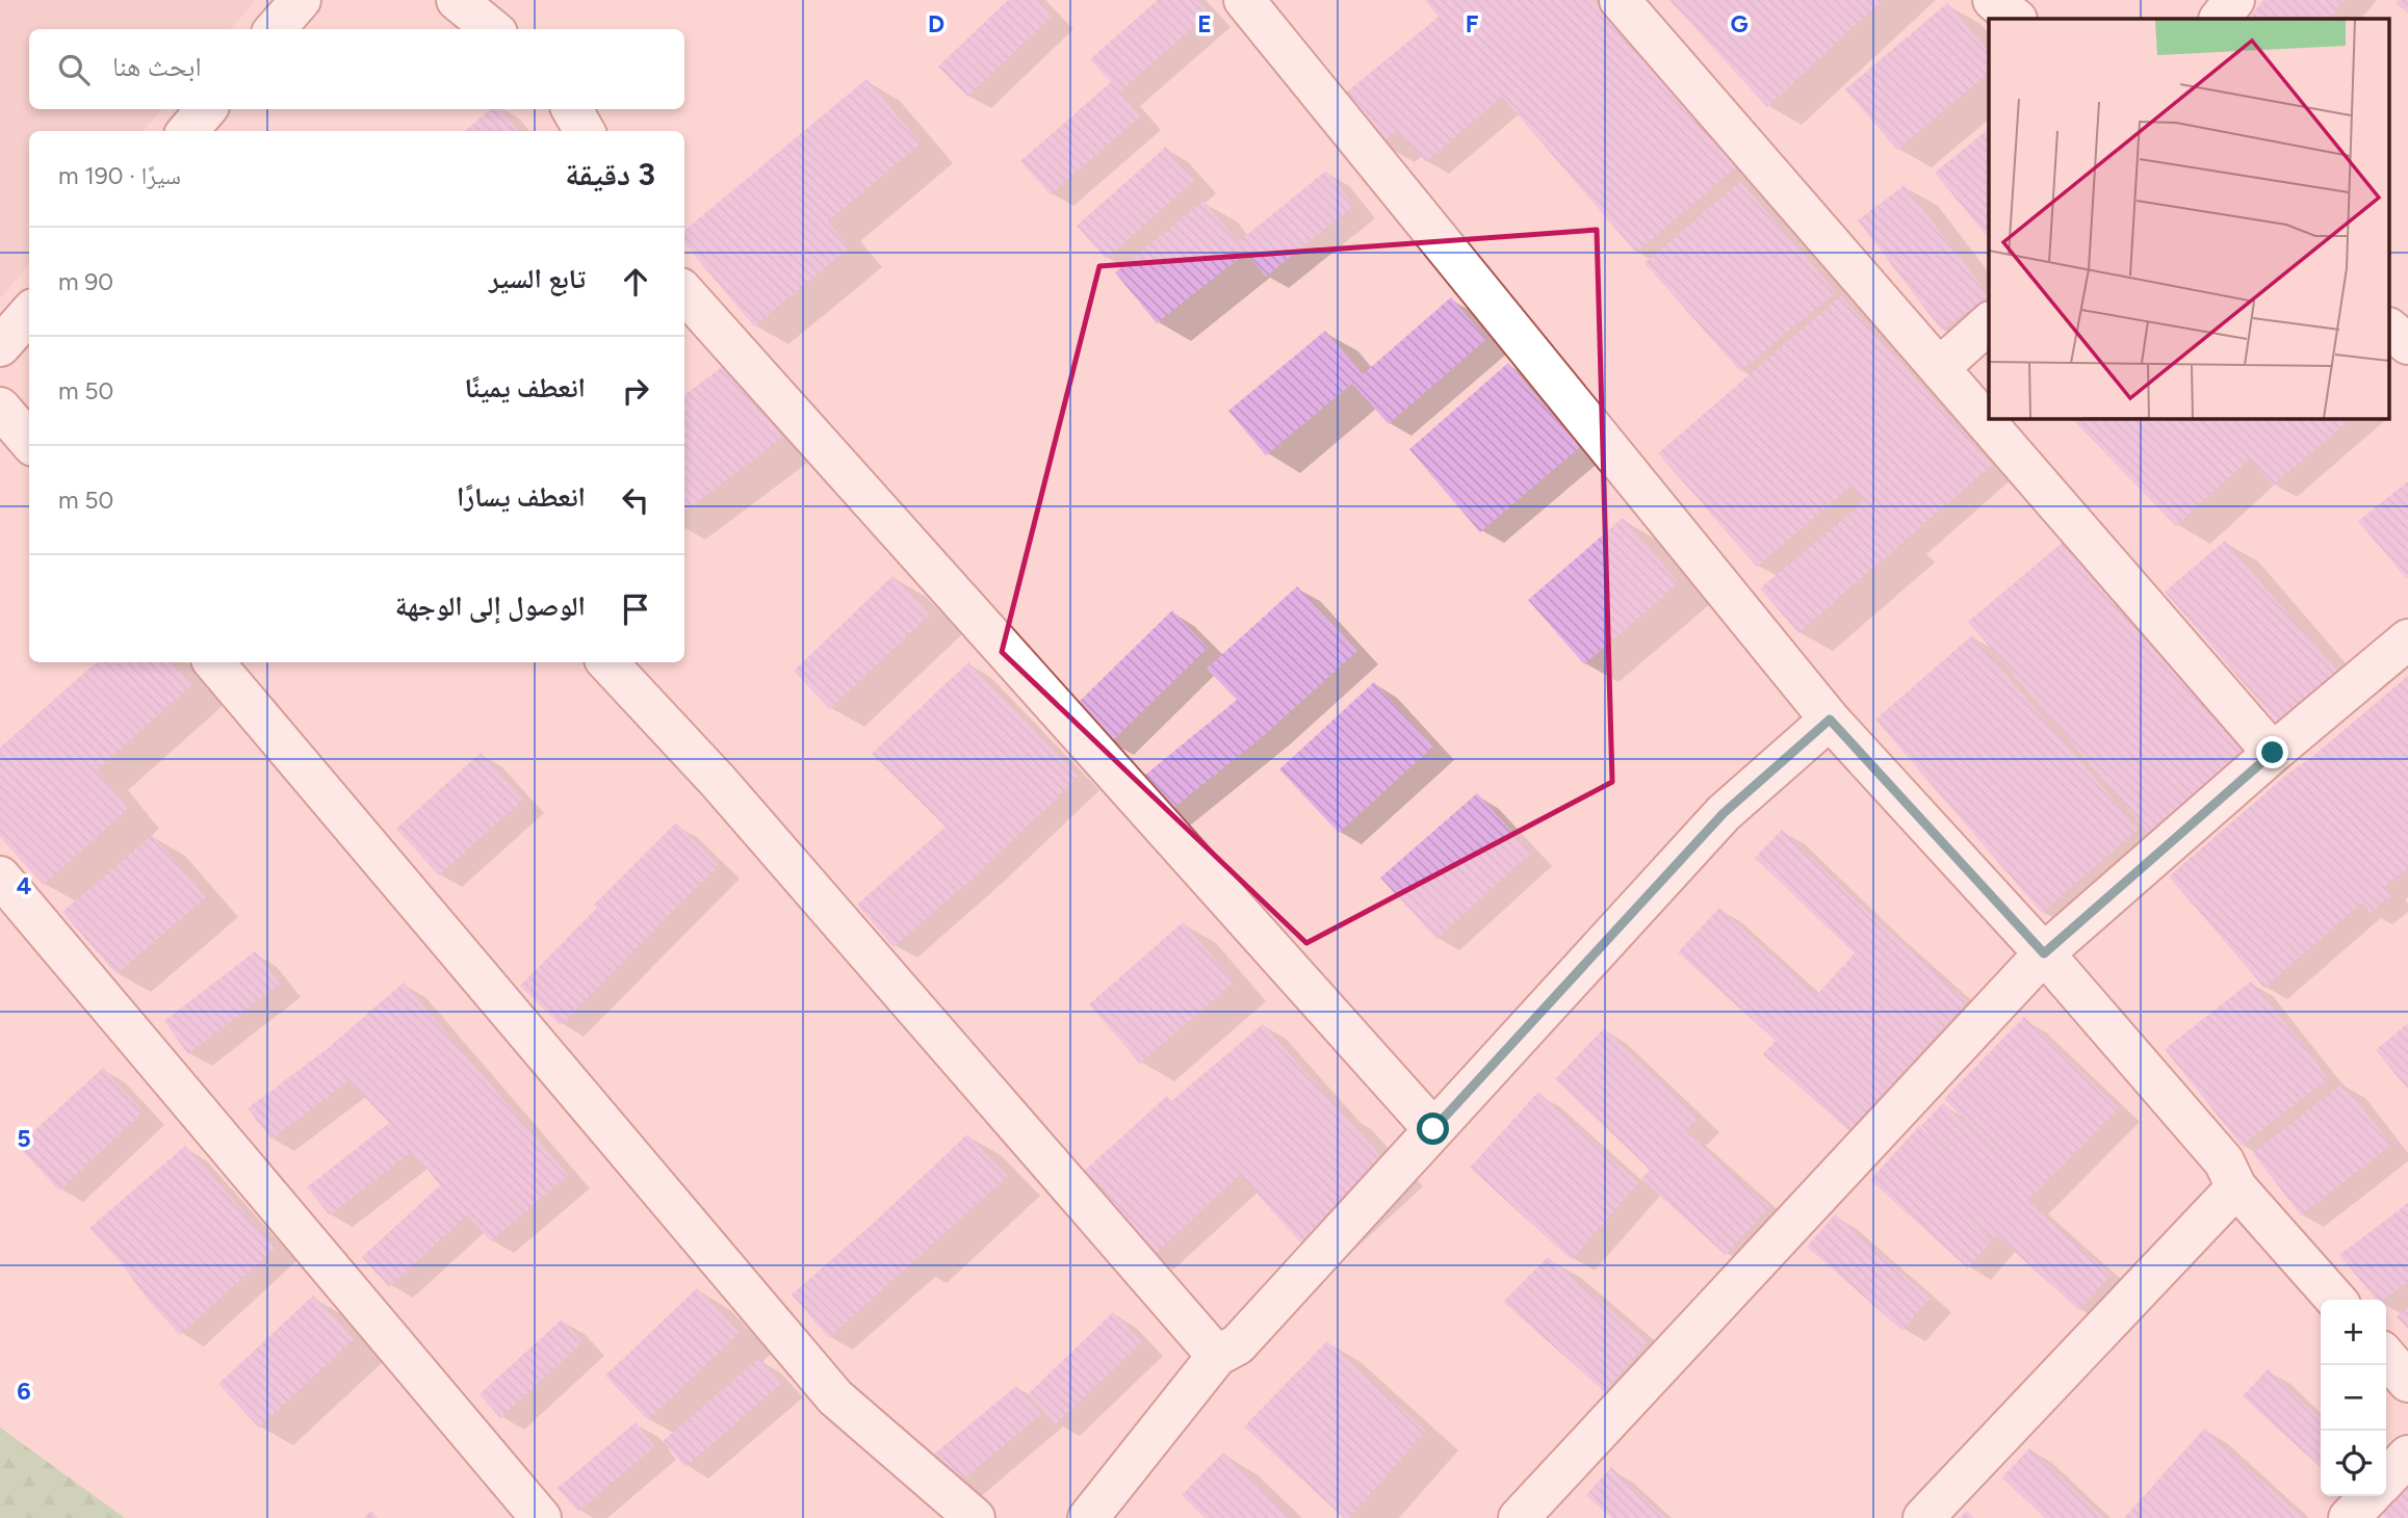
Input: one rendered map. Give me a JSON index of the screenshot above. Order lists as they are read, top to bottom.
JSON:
{
  "page": {
    "search": "ابحث هنا",
    "heading": ["3 دقيقة", "سيرًا · 190 m"],
    "list": [
      ["تابع السير", "90 m"],
      ["انعطف يمينًا", "50 m"],
      ["انعطف يسارًا", "50 m"],
      "الوصول إلى الوجهة"
    ],
    "map_buttons": ["+", "−"]
  },
  "grid": {
    "columns": [
      "D",
      "E",
      "F",
      "G"
    ],
    "rows": ["4", "5", "6"]
  }
}
